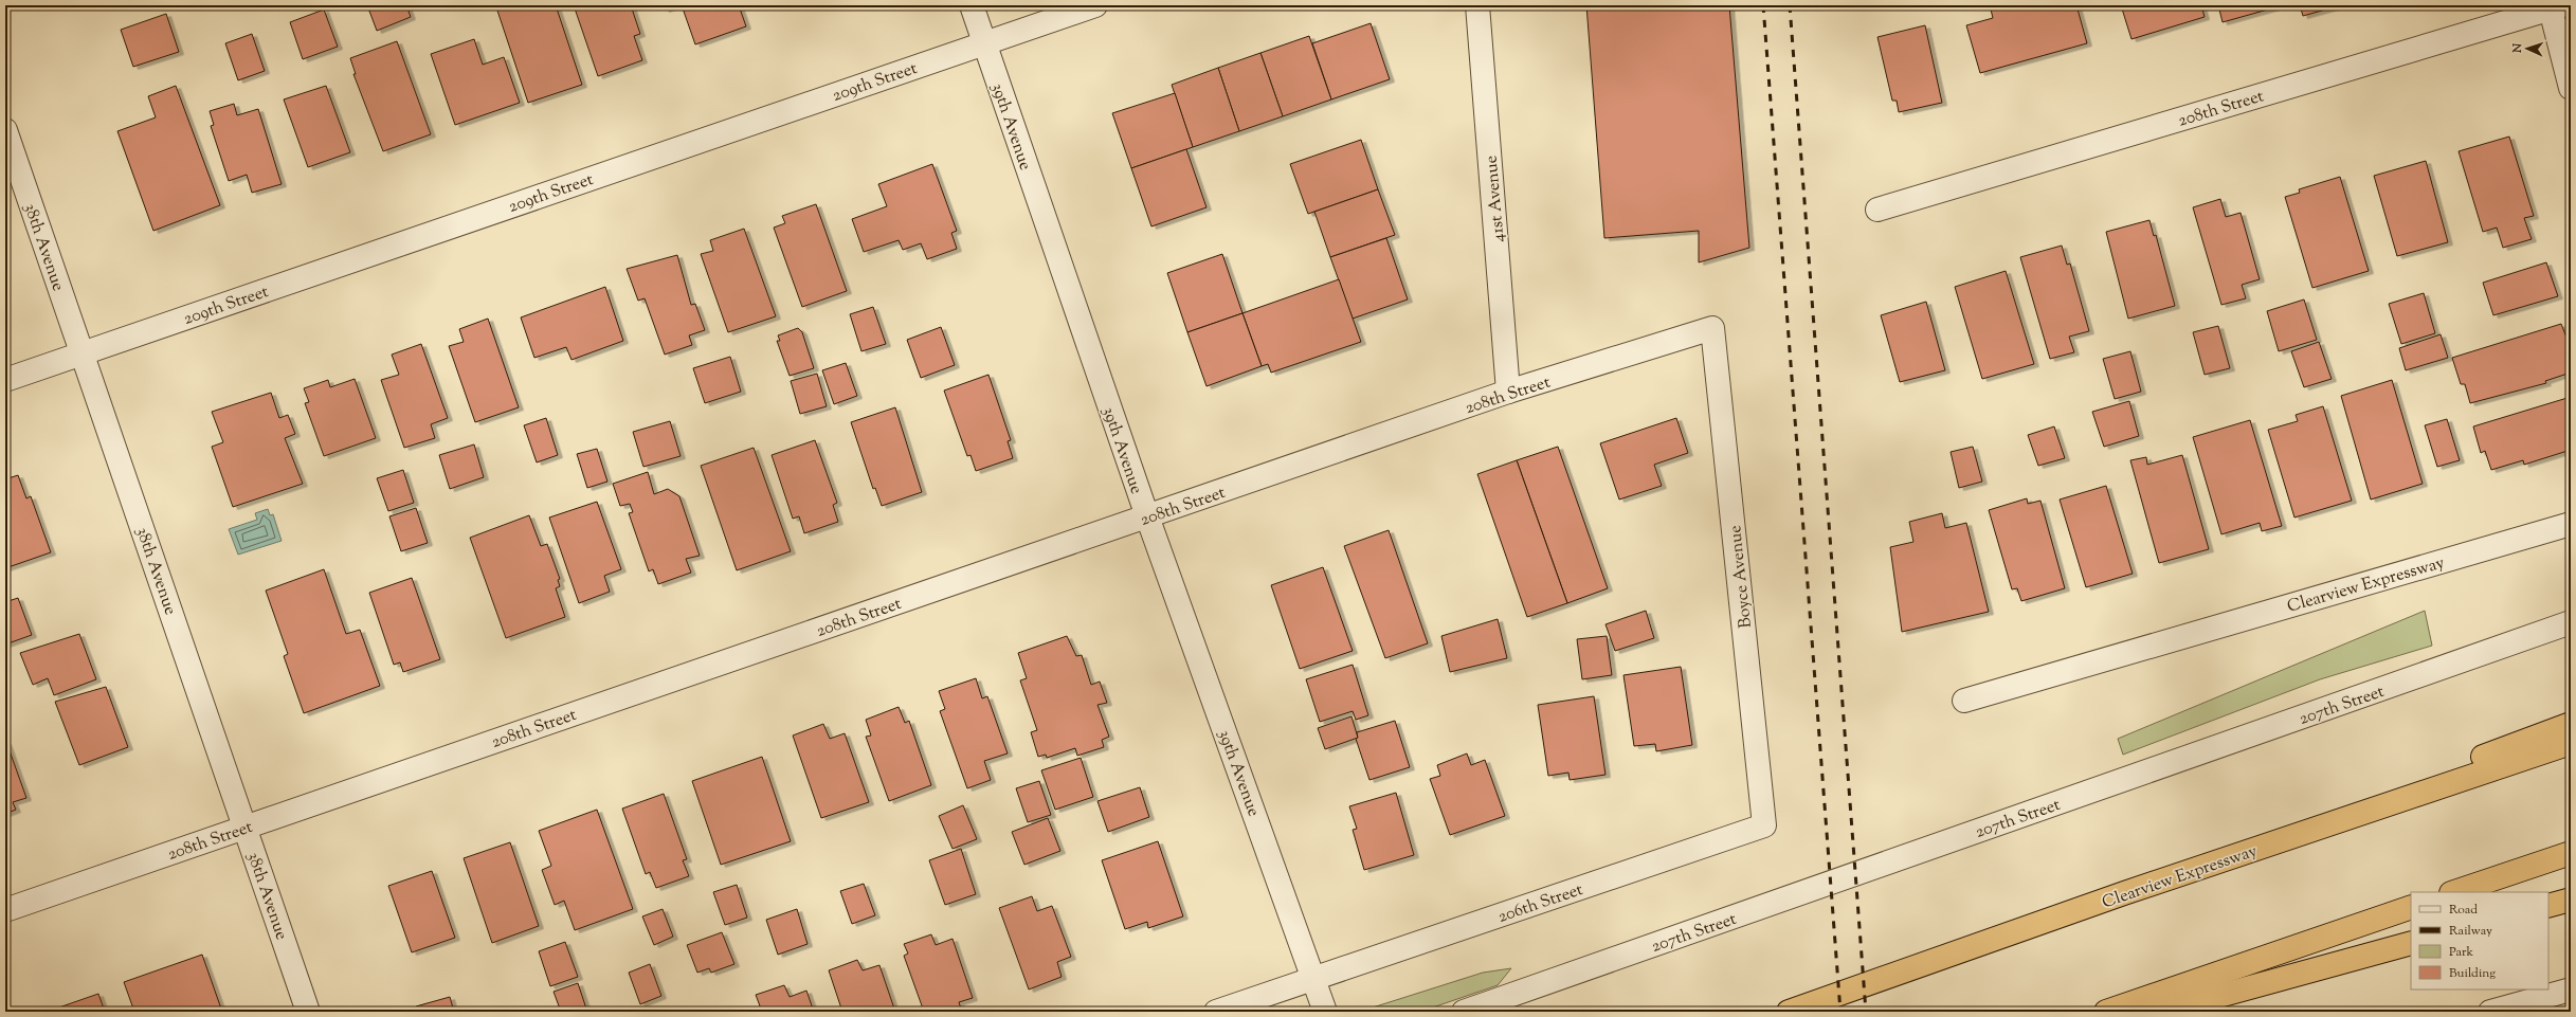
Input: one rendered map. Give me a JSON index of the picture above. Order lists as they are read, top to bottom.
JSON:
{
  "streets": {
    "highway": ["Clearview Expressway"],
    "street": [
      "209th Street",
      "208th Street",
      "39th Avenue",
      "41st Avenue",
      "38th Avenue",
      "Boyce Avenue",
      "207th Street",
      "206th Street"
    ]
  },
  "crossings": [
    ["209th Street", "39th Avenue"],
    ["209th Street", "38th Avenue"],
    ["208th Street", "39th Avenue"],
    ["208th Street", "41st Avenue"],
    ["208th Street", "38th Avenue"],
    ["208th Street", "Boyce Avenue"],
    ["39th Avenue", "206th Street"],
    ["Boyce Avenue", "206th Street"]
  ],
  "legend": [
    "Road",
    "Railway",
    "Park",
    "Building"
  ],
  "north": "left"
}
